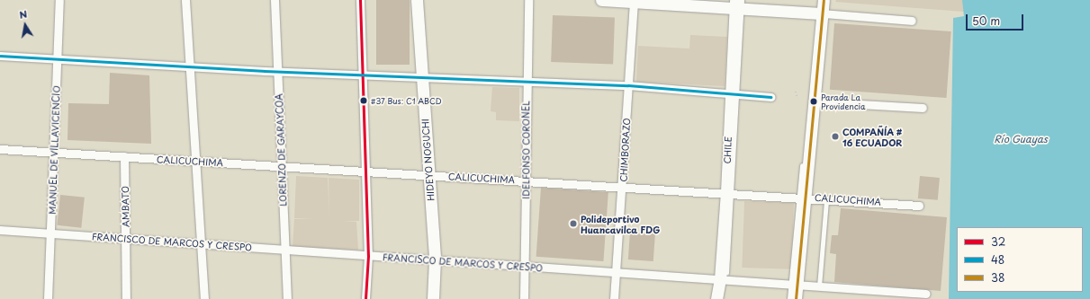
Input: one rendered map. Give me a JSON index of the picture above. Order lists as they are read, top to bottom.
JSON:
{
  "streets": {
    "main road": ["CHILE", "HIDEYO NOGUCHI"],
    "street": [
      "MANUEL DE VILLAVICENCIO",
      "LORENZO DE GARAYCOA",
      "IDELFONSO CORONEL",
      "CHIMBORAZO",
      "CALICUCHIMA",
      "AMBATO",
      "FRANCISCO DE MARCOS Y CRESPO"
    ]
  },
  "crossings": [
    ["MANUEL DE VILLAVICENCIO", "CALICUCHIMA"],
    ["MANUEL DE VILLAVICENCIO", "FRANCISCO DE MARCOS Y CRESPO"],
    ["LORENZO DE GARAYCOA", "CALICUCHIMA"],
    ["LORENZO DE GARAYCOA", "FRANCISCO DE MARCOS Y CRESPO"],
    ["IDELFONSO CORONEL", "CALICUCHIMA"],
    ["IDELFONSO CORONEL", "FRANCISCO DE MARCOS Y CRESPO"],
    ["CHIMBORAZO", "CALICUCHIMA"],
    ["CHIMBORAZO", "FRANCISCO DE MARCOS Y CRESPO"],
    ["CHILE", "CALICUCHIMA"],
    ["CHILE", "FRANCISCO DE MARCOS Y CRESPO"],
    ["HIDEYO NOGUCHI", "CALICUCHIMA"],
    ["HIDEYO NOGUCHI", "FRANCISCO DE MARCOS Y CRESPO"],
    ["CALICUCHIMA", "AMBATO"],
    ["AMBATO", "FRANCISCO DE MARCOS Y CRESPO"]
  ],
  "water": ["Río Guayas"],
  "places": [
    "#37 Bus: C1 ABCD",
    "Parada La Providencia",
    "COMPAÑÍA # 16 ECUADOR",
    "Polideportivo Huancavilca FDG"
  ],
  "lines": ["transit line 32", "transit line 38", "transit line 48"],
  "legend": ["32", "48", "38"],
  "scale_bar": "50 m",
  "north": "top"
}
